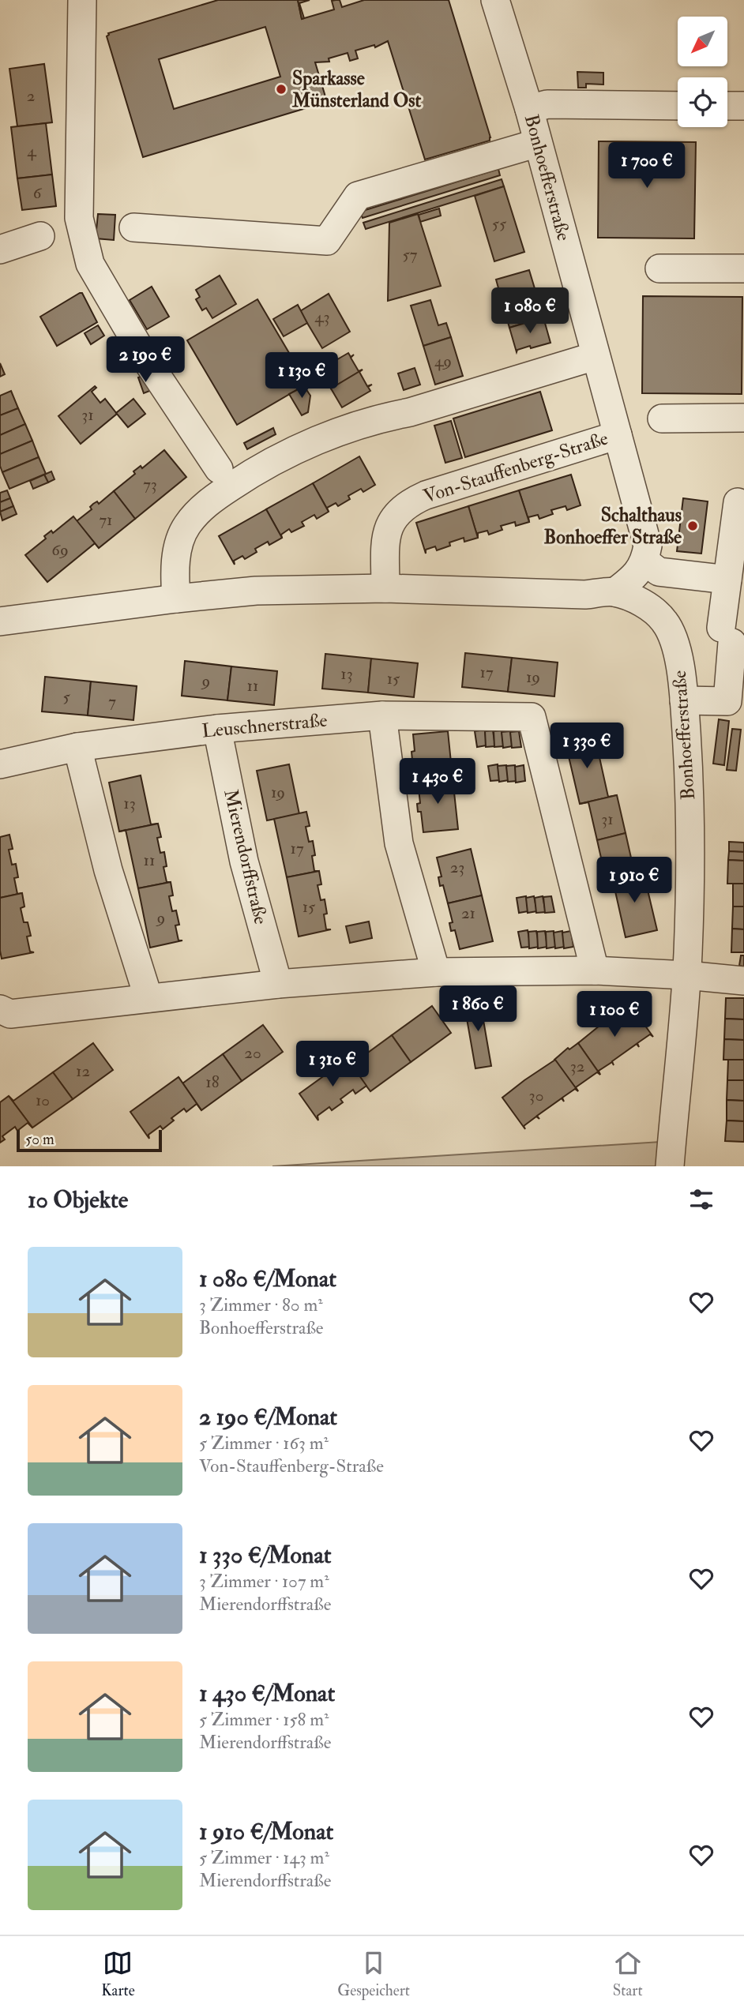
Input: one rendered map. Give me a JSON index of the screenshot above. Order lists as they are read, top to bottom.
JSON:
{
  "streets": {
    "street": [
      "Bonhoefferstraße",
      "Von-Stauffenberg-Straße",
      "Leuschnerstraße",
      "Mierendorffstraße"
    ]
  },
  "crossings": [
    ["Bonhoefferstraße", "Von-Stauffenberg-Straße"],
    ["Leuschnerstraße", "Mierendorffstraße"]
  ],
  "places": ["Sparkasse Münsterland Ost", "Schalthaus Bonhoeffer Straße"],
  "house_numbers": [
    "2",
    "4",
    "6",
    "55",
    "57",
    "43",
    "49",
    "31",
    "73",
    "71",
    "69",
    "17",
    "13",
    "19",
    "15",
    "9",
    "11",
    "5",
    "7",
    "19",
    "13",
    "31",
    "17",
    "11",
    "23",
    "15",
    "21",
    "9",
    "20",
    "32",
    "12",
    "18",
    "30",
    "10"
  ],
  "scale_bar": "50 m",
  "north": "bottom left",
  "page": {
    "price": [
      "1 700 €",
      "1 080 €",
      "2 190 €",
      "1 130 €",
      "1 330 €",
      "1 430 €",
      "1 910 €",
      "1 860 €",
      "1 100 €",
      "1 310 €"
    ],
    "scale": "50 m",
    "heading": "10 Objekte",
    "list": [
      {
        "name": "1 080 €/Monat",
        "note": "3 Zimmer · 80 m² · Bonhoefferstraße"
      },
      {
        "name": "2 190 €/Monat",
        "note": "5 Zimmer · 163 m² · Von-Stauffenberg-Straße"
      },
      {
        "name": "1 330 €/Monat",
        "note": "3 Zimmer · 107 m² · Mierendorffstraße"
      },
      {
        "name": "1 430 €/Monat",
        "note": "5 Zimmer · 158 m² · Mierendorffstraße"
      },
      {
        "name": "1 910 €/Monat",
        "note": "5 Zimmer · 143 m² · Mierendorffstraße"
      }
    ],
    "tabs": ["Karte", "Gespeichert", "Start"]
  }
}
